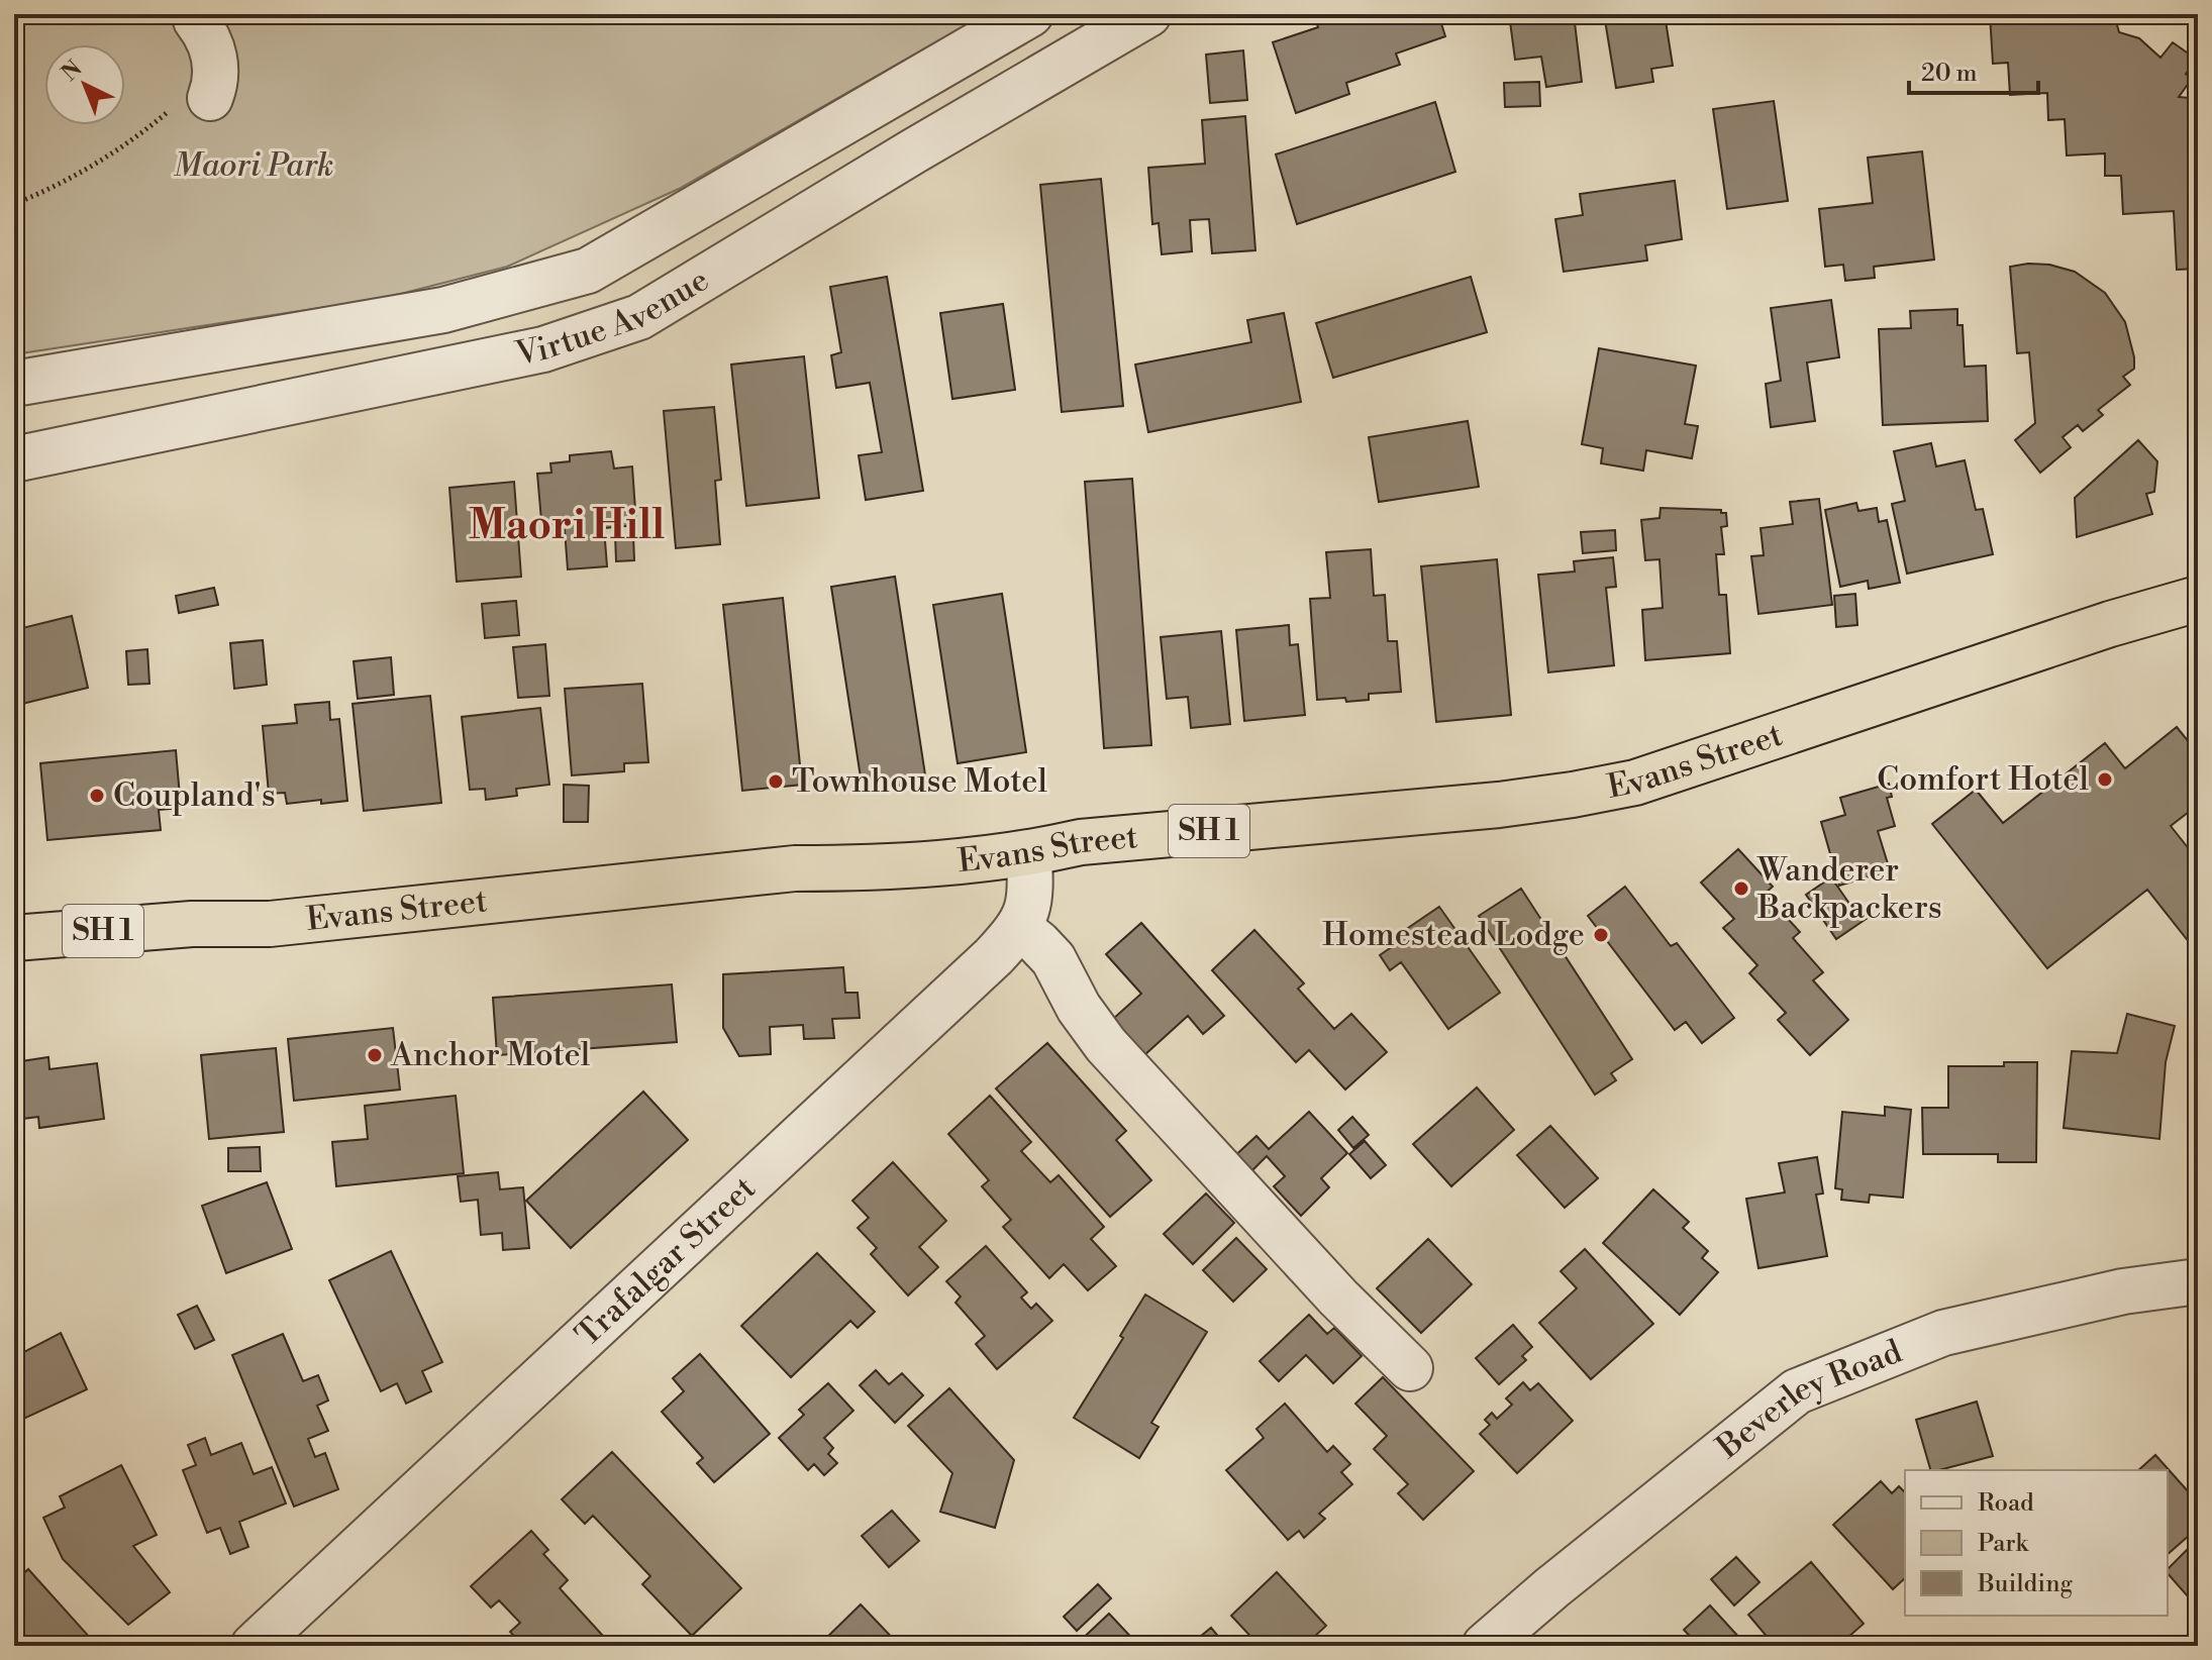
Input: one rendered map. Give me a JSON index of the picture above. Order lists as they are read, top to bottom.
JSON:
{
  "streets": {
    "highway": ["Evans Street", "SH 1"],
    "street": ["Virtue Avenue", "Trafalgar Street", "Beverley Road"]
  },
  "crossings": [
    ["Evans Street", "Trafalgar Street"]
  ],
  "districts": ["Maori Hill"],
  "parks": ["Maori Park"],
  "places": [
    "Comfort Hotel",
    "Townhouse Motel",
    "Coupland's",
    "Wanderer Backpackers",
    "Homestead Lodge",
    "Anchor Motel"
  ],
  "legend": ["Road", "Park", "Building"],
  "scale_bar": "20 m",
  "north": "top left"
}
